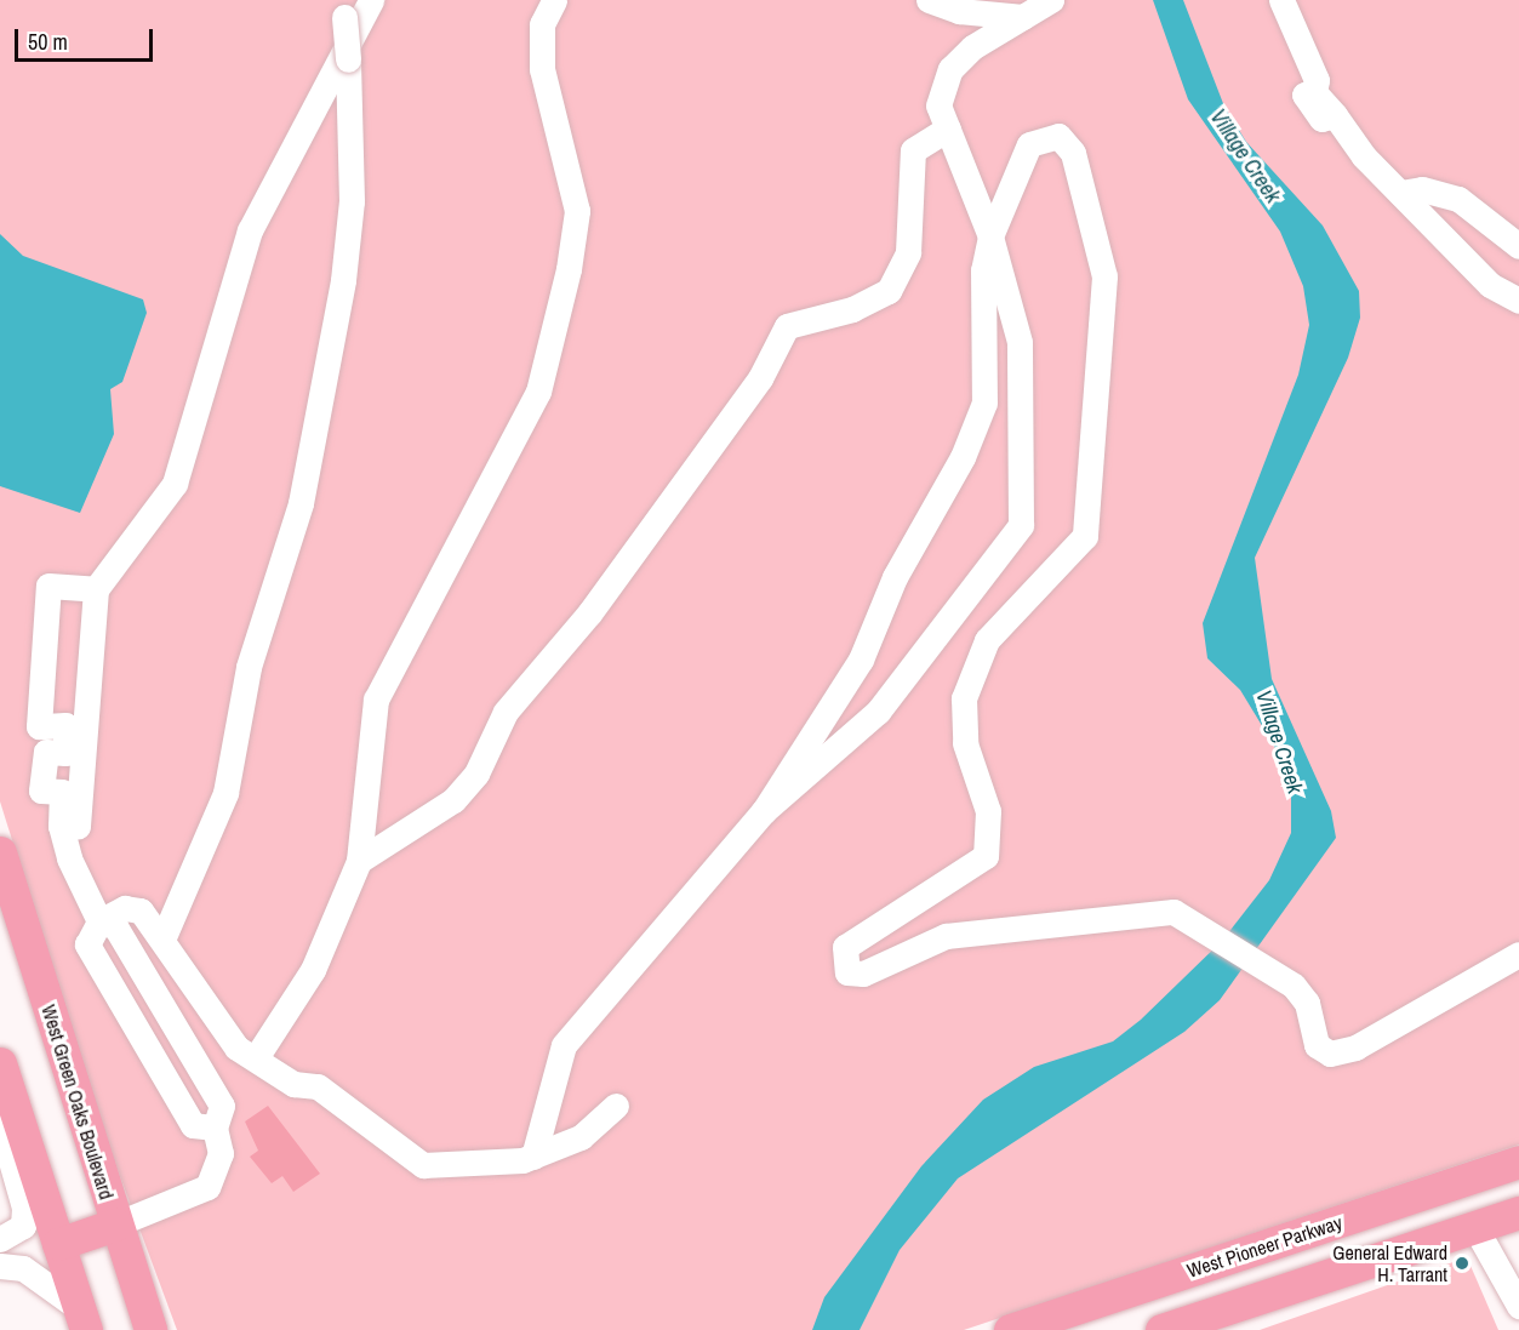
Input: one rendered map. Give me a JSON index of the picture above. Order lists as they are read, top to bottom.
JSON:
{
  "streets": {
    "main road": ["West Green Oaks Boulevard", "West Pioneer Parkway"]
  },
  "water": ["Village Creek"],
  "places": ["General Edward H. Tarrant"],
  "scale_bar": "50 m"
}
